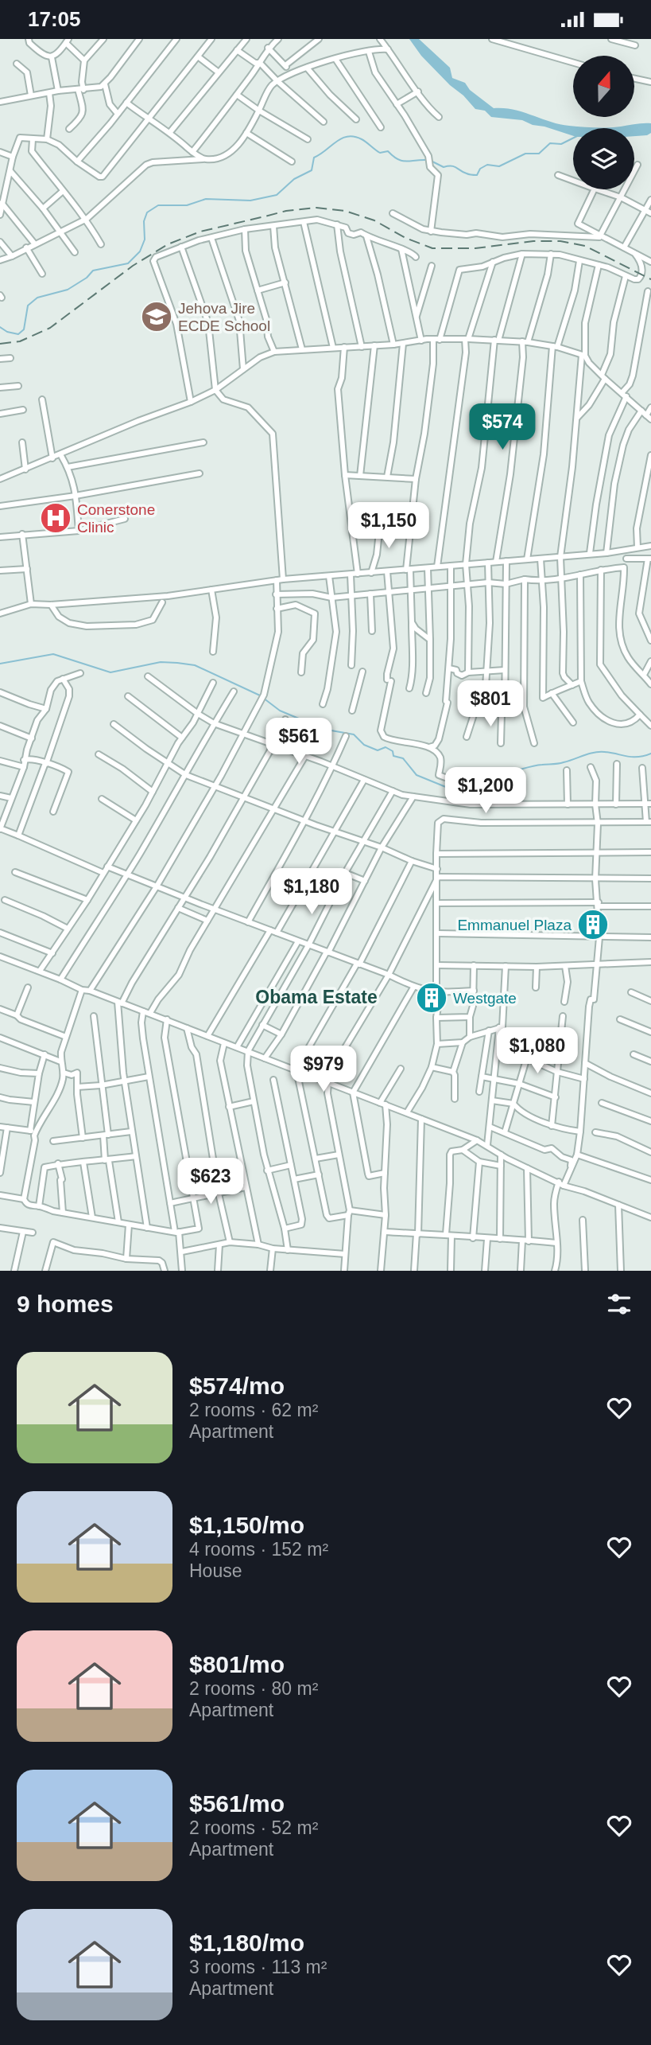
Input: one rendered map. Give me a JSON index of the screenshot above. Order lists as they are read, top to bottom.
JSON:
{
  "districts": ["Obama Estate"],
  "places": {
    "school or university": ["Jehova Jire ECDE School"],
    "hospital": ["Conerstone Clinic"],
    "building": ["Emmanuel Plaza", "Westgate"]
  },
  "north": "top",
  "page": {
    "status": "17:05",
    "price": [
      "$574",
      "$1,150",
      "$801",
      "$561",
      "$1,200",
      "$1,180",
      "$1,080",
      "$979",
      "$623"
    ],
    "heading": "9 homes",
    "list": [
      {
        "name": "$574/mo",
        "note": "2 rooms · 62 m² · Apartment"
      },
      {
        "name": "$1,150/mo",
        "note": "4 rooms · 152 m² · House"
      },
      {
        "name": "$801/mo",
        "note": "2 rooms · 80 m² · Apartment"
      },
      {
        "name": "$561/mo",
        "note": "2 rooms · 52 m² · Apartment"
      },
      {
        "name": "$1,180/mo",
        "note": "3 rooms · 113 m² · Apartment"
      }
    ]
  }
}
